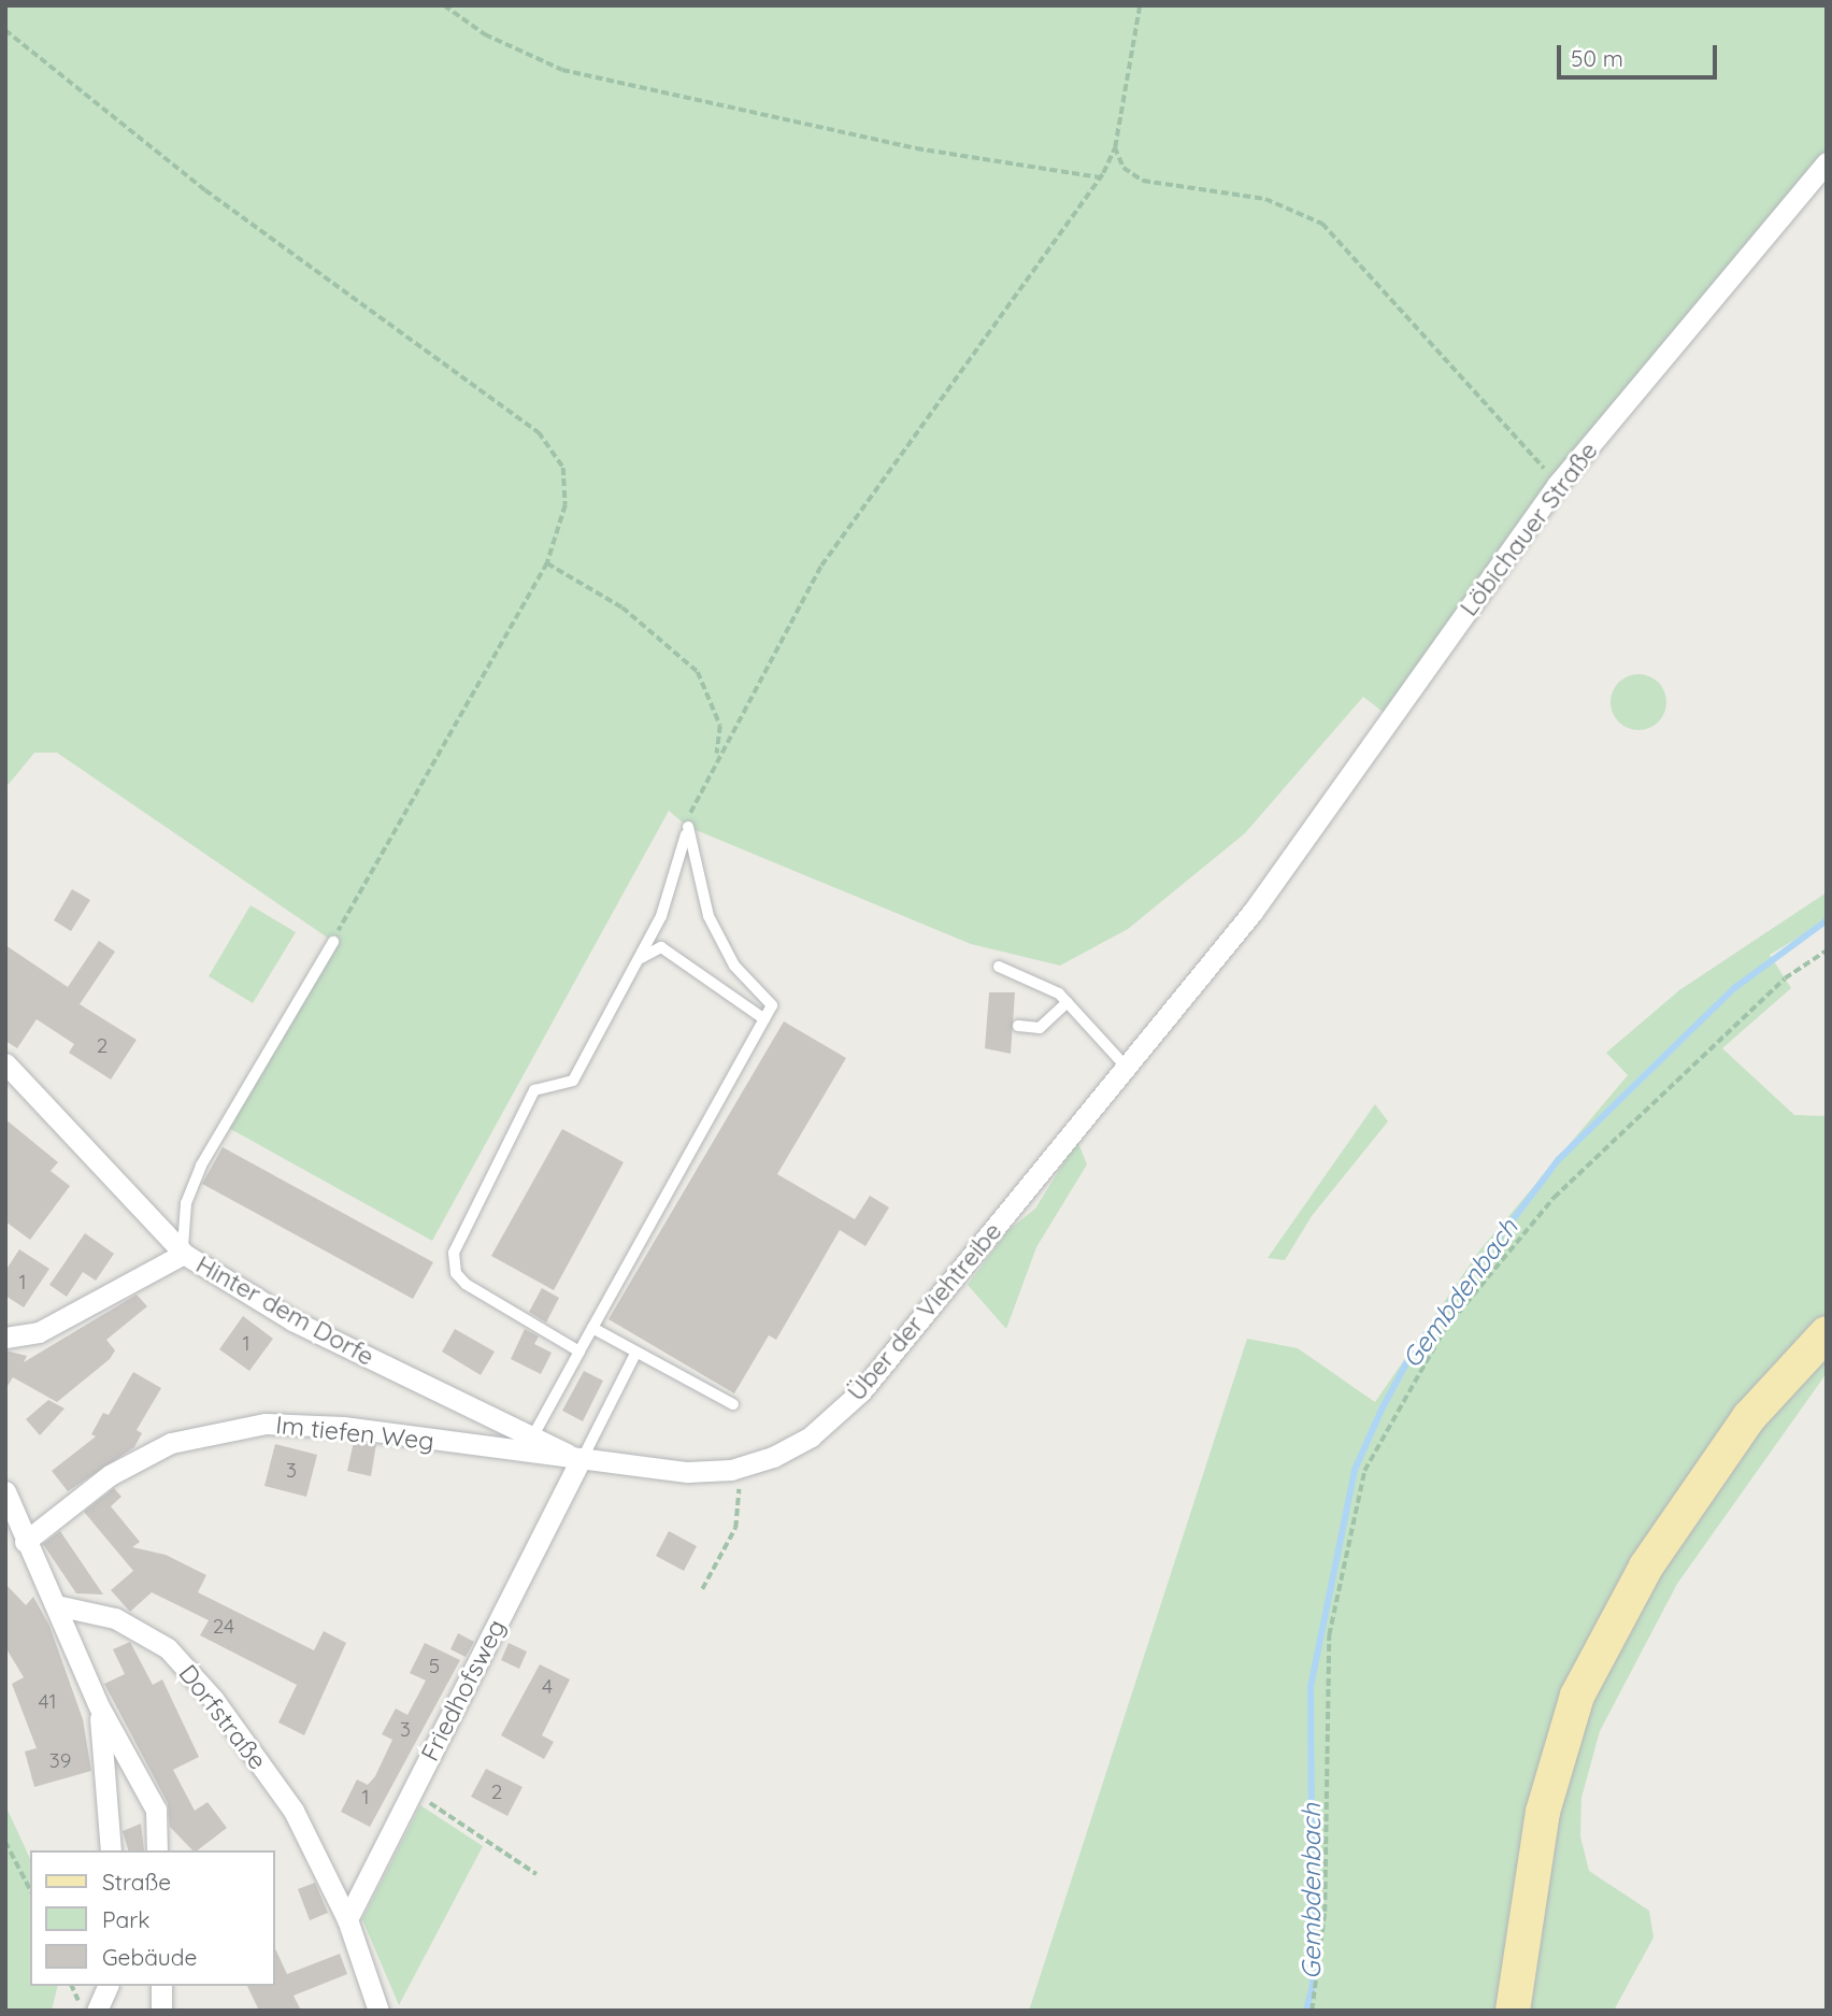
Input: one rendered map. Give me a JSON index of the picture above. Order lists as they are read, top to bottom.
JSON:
{
  "streets": {
    "street": [
      "Löbichauer Straße",
      "Hinter dem Dorfe",
      "Über der Viehtreibe",
      "Im tiefen Weg",
      "Friedhofsweg",
      "Dorfstraße"
    ]
  },
  "crossings": [
    ["Löbichauer Straße", "Über der Viehtreibe"],
    ["Hinter dem Dorfe", "Über der Viehtreibe"],
    ["Hinter dem Dorfe", "Im tiefen Weg"],
    ["Hinter dem Dorfe", "Friedhofsweg"],
    ["Über der Viehtreibe", "Im tiefen Weg"],
    ["Über der Viehtreibe", "Friedhofsweg"],
    ["Im tiefen Weg", "Friedhofsweg"],
    ["Friedhofsweg", "Dorfstraße"]
  ],
  "water": ["Gembdenbach"],
  "house_numbers": [
    "2",
    "1",
    "1",
    "3",
    "24",
    "5",
    "4",
    "41",
    "3",
    "39",
    "2",
    "1"
  ],
  "legend": ["Straße", "Park", "Gebäude"],
  "scale_bar": "50 m"
}
